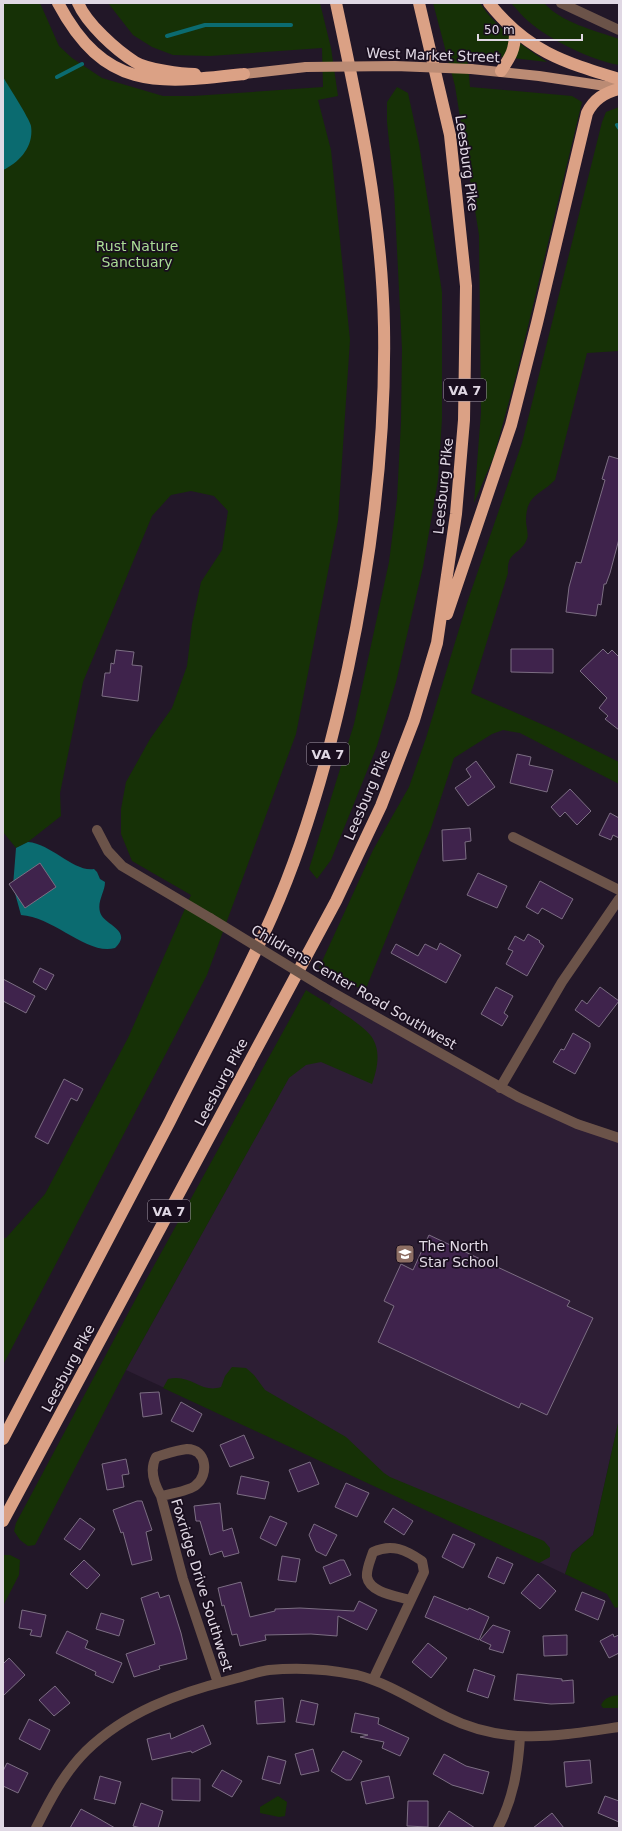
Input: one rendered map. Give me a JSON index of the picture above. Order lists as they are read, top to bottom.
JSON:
{
  "streets": {
    "highway": ["Leesburg Pike", "VA 7"],
    "main road": ["West Market Street"],
    "street": ["Childrens Center Road Southwest", "Foxridge Drive Southwest"]
  },
  "parks": ["Rust Nature Sanctuary"],
  "places": {
    "school or university": ["The North Star School"]
  },
  "scale_bar": "50 m"
}
